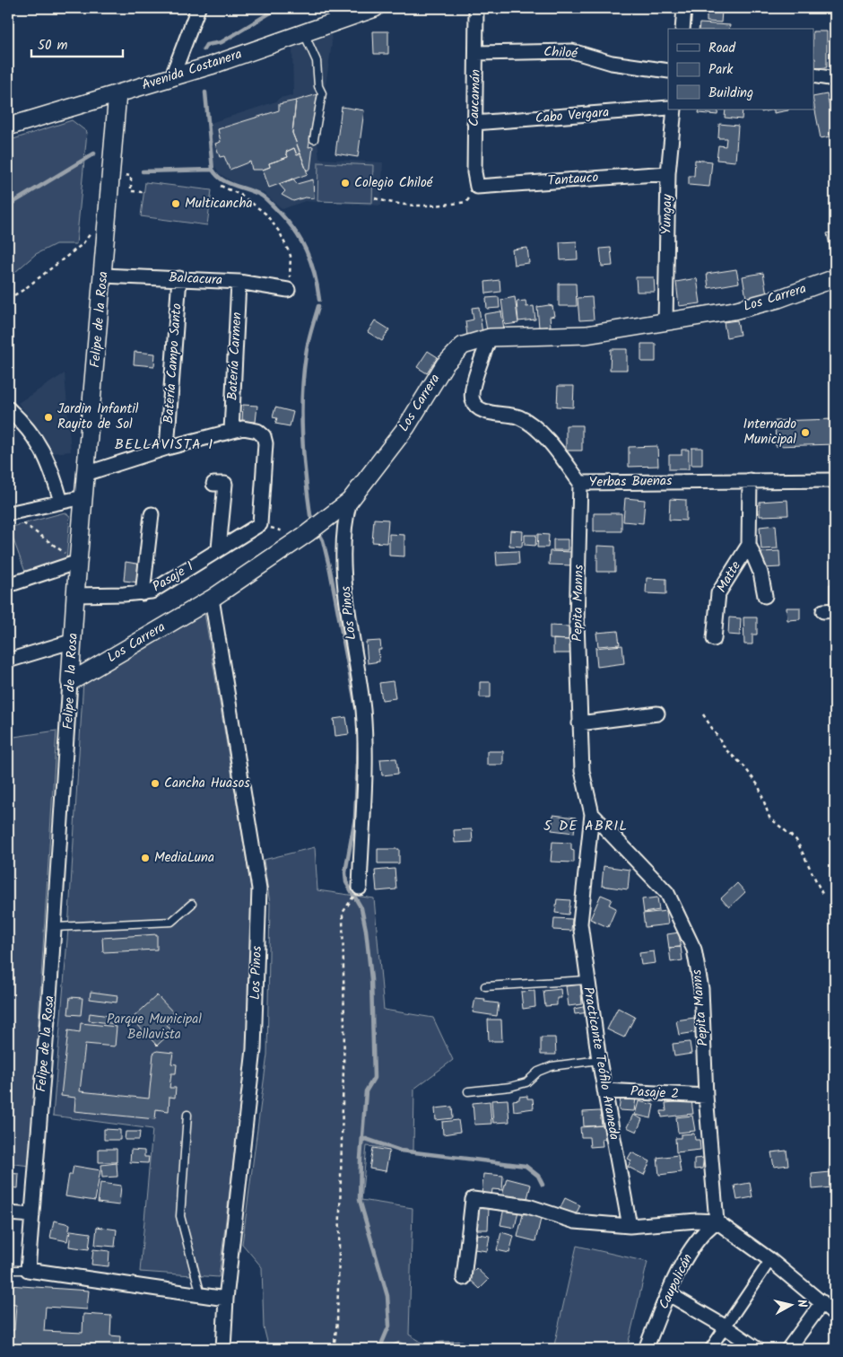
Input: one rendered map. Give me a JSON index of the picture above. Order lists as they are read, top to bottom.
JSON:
{
  "streets": {
    "street": [
      "Chiloé",
      "Avenida Costanera",
      "Caucamán",
      "Cabo Vergara",
      "Tantauco",
      "Yungay",
      "Balcacura",
      "Los Carrera",
      "Felipe de la Rosa",
      "Batería Carmen",
      "Batería Campo Santo",
      "Yerbas Buenas",
      "Pasaje 1",
      "Matte",
      "Pepita Manns",
      "Los Pinos",
      "Practicante Teófilo Araneda",
      "Pasaje 2",
      "Caupolicán"
    ]
  },
  "crossings": [
    ["Chiloé", "Caucamán"],
    ["Avenida Costanera", "Felipe de la Rosa"],
    ["Caucamán", "Cabo Vergara"],
    ["Caucamán", "Tantauco"],
    ["Tantauco", "Yungay"],
    ["Yungay", "Los Carrera"],
    ["Balcacura", "Felipe de la Rosa"],
    ["Balcacura", "Batería Carmen"],
    ["Balcacura", "Batería Campo Santo"],
    ["Los Carrera", "Felipe de la Rosa"],
    ["Los Carrera", "Yerbas Buenas"],
    ["Los Carrera", "Los Pinos"],
    ["Felipe de la Rosa", "Pasaje 1"],
    ["Yerbas Buenas", "Matte"],
    ["Yerbas Buenas", "Pepita Manns"],
    ["Pepita Manns", "Practicante Teófilo Araneda"],
    ["Pepita Manns", "Pasaje 2"],
    ["Pepita Manns", "Caupolicán"],
    ["Practicante Teófilo Araneda", "Pasaje 2"]
  ],
  "districts": ["BELLAVISTA 1", "5 DE ABRIL"],
  "parks": ["Parque Municipal Bellavista"],
  "places": [
    "Colegio Chiloé",
    "Multicancha",
    "Jardin Infantil Rayito de Sol",
    "Internado Municipal",
    "Cancha Huasos",
    "MediaLuna"
  ],
  "legend": ["Road", "Park", "Building"],
  "scale_bar": "50 m",
  "north": "right"
}
